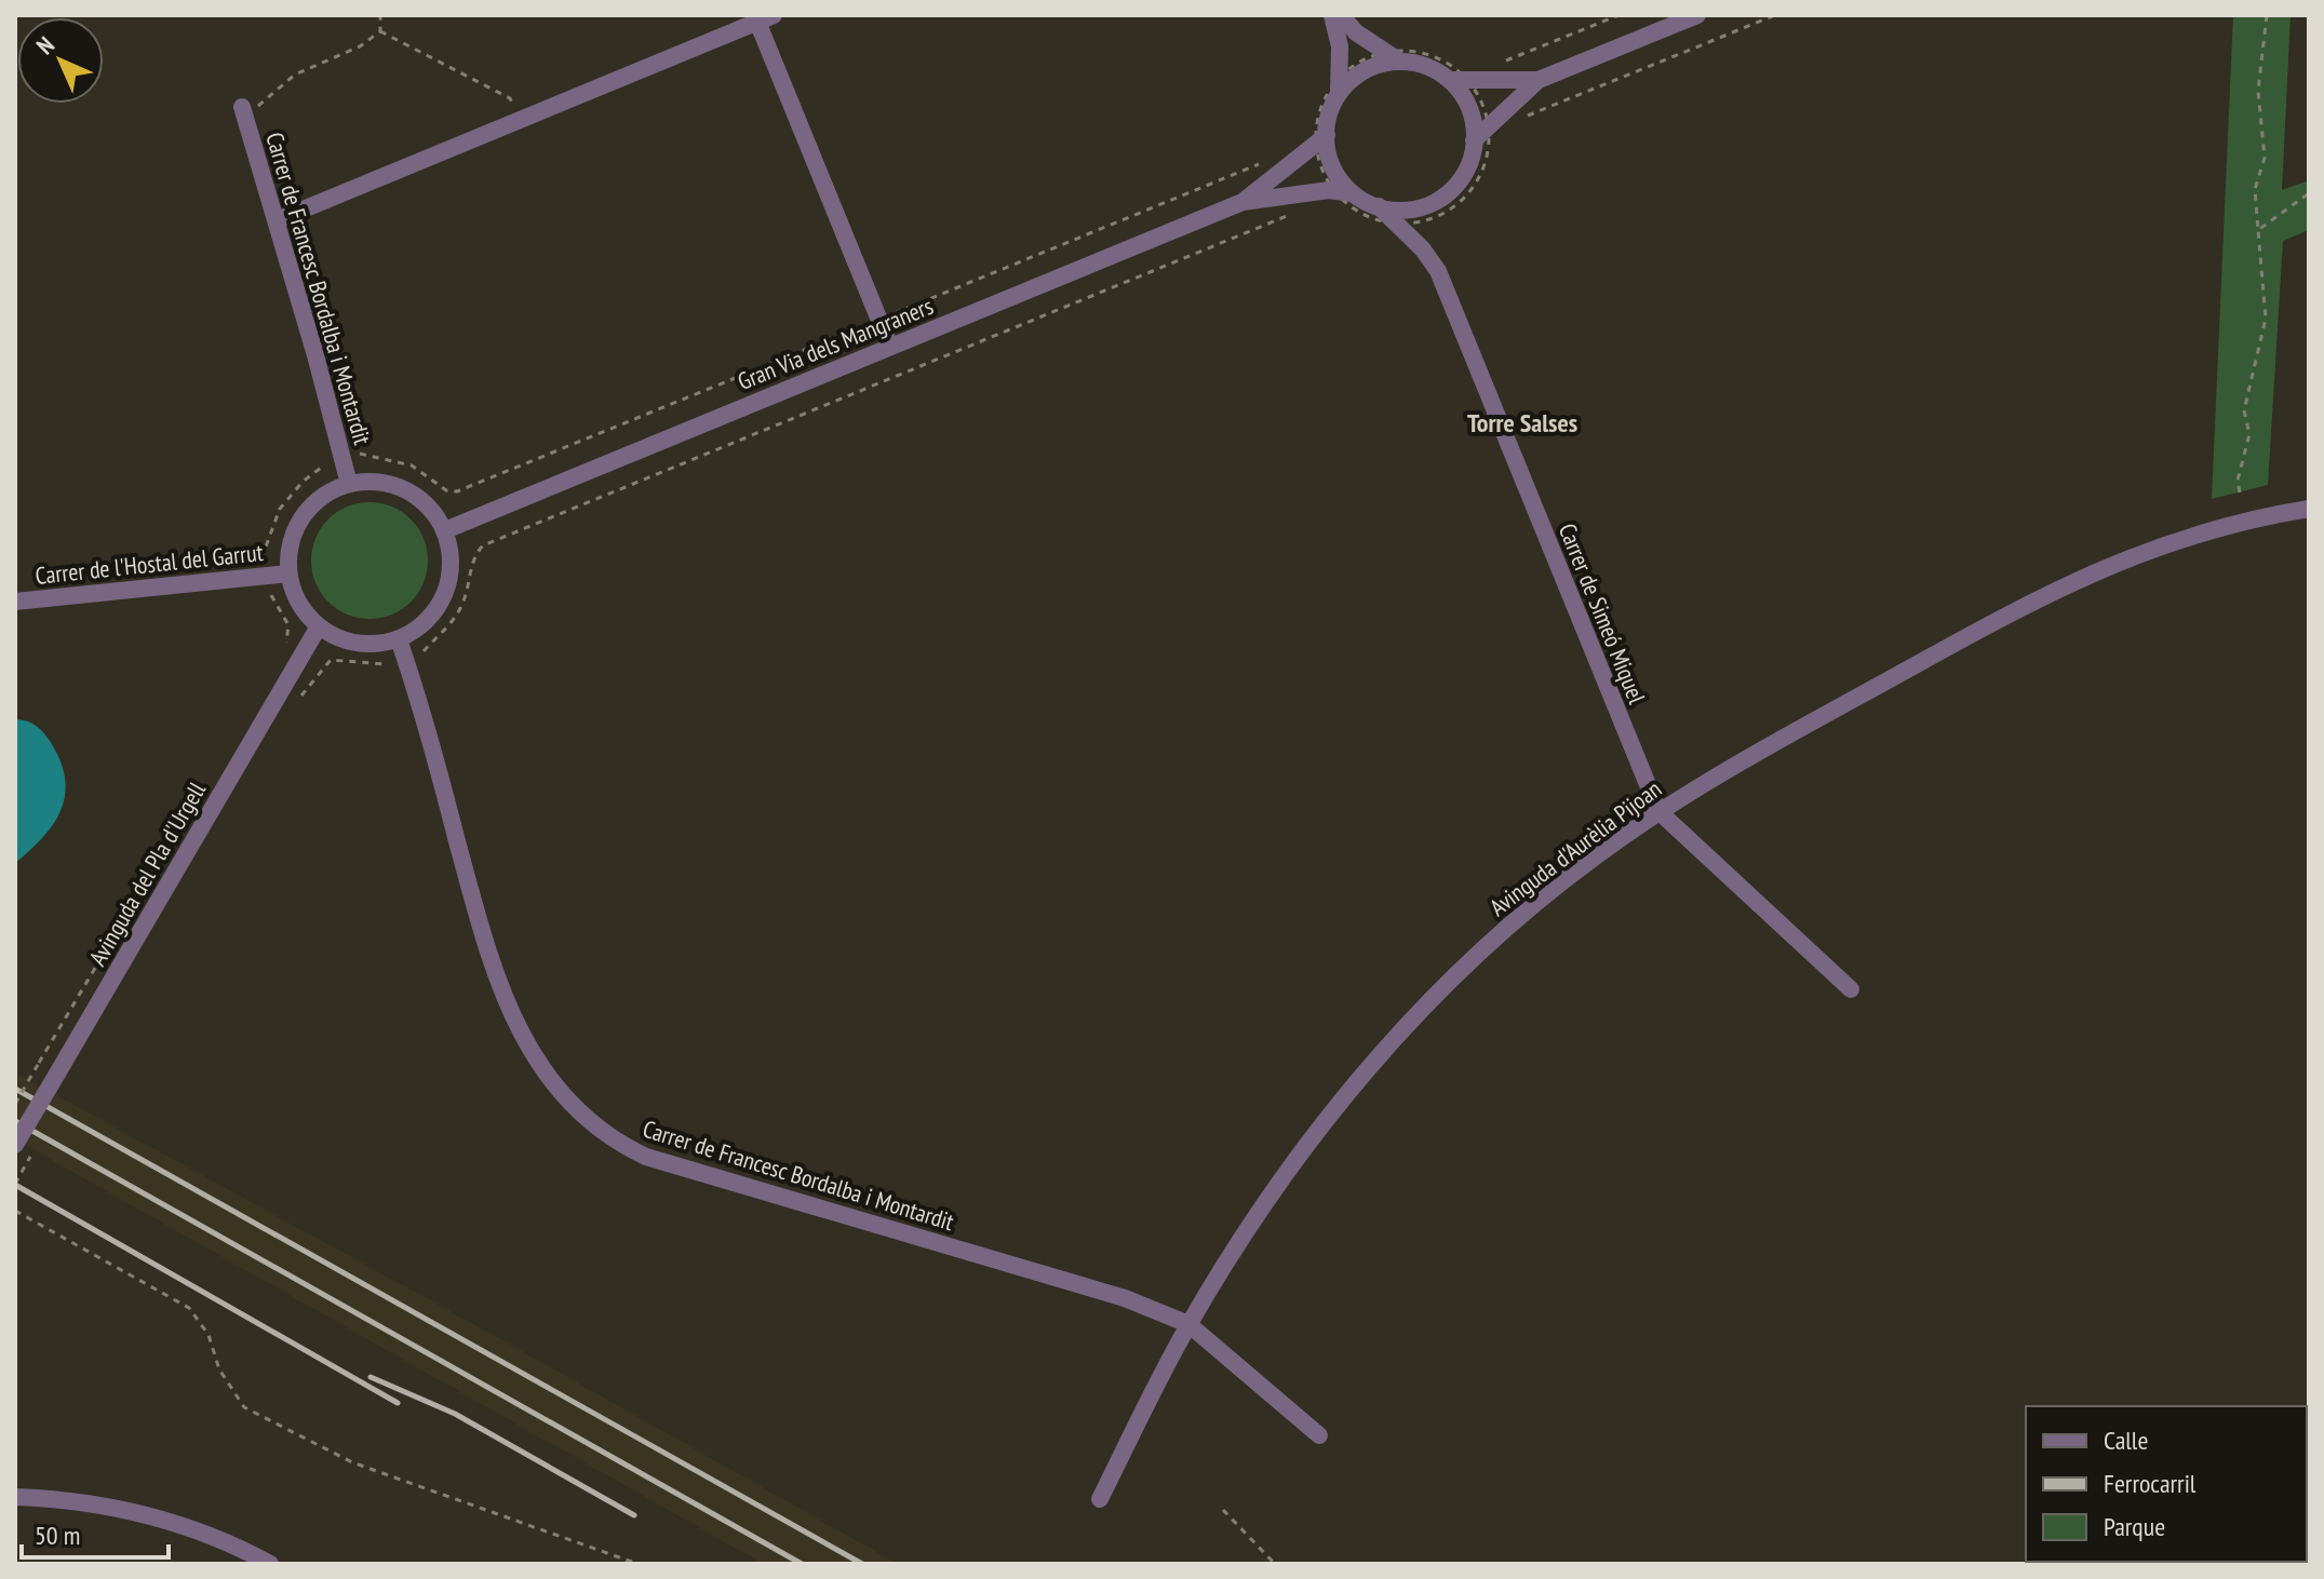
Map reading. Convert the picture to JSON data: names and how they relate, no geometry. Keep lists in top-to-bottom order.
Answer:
{
  "streets": {
    "street": [
      "Carrer de Francesc Bordalba i Montardit",
      "Gran Via dels Mangraners",
      "Carrer de l'Hostal del Garrut",
      "Carrer de Simeó Miquel",
      "Avinguda d'Aurèlia Pijoan",
      "Avinguda del Pla d'Urgell"
    ]
  },
  "crossings": [
    ["Carrer de Francesc Bordalba i Montardit", "Gran Via dels Mangraners"],
    ["Carrer de Francesc Bordalba i Montardit", "Carrer de l'Hostal del Garrut"],
    ["Carrer de Francesc Bordalba i Montardit", "Avinguda d'Aurèlia Pijoan"],
    ["Carrer de Francesc Bordalba i Montardit", "Avinguda del Pla d'Urgell"],
    ["Gran Via dels Mangraners", "Carrer de l'Hostal del Garrut"],
    ["Gran Via dels Mangraners", "Carrer de Simeó Miquel"],
    ["Gran Via dels Mangraners", "Avinguda del Pla d'Urgell"],
    ["Carrer de l'Hostal del Garrut", "Avinguda del Pla d'Urgell"],
    ["Carrer de Simeó Miquel", "Avinguda d'Aurèlia Pijoan"]
  ],
  "districts": ["Torre Salses"],
  "legend": ["Calle", "Ferrocarril", "Parque"],
  "scale_bar": "50 m",
  "north": "top left"
}
